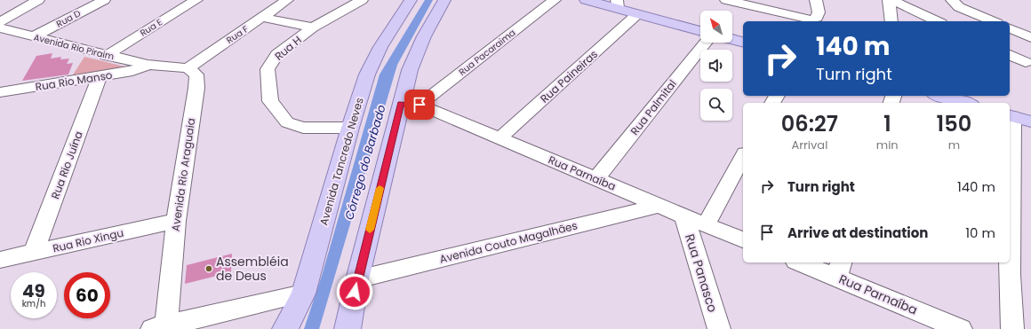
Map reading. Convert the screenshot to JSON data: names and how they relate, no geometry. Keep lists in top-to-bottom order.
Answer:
{
  "streets": {
    "main road": ["Avenida Tancredo Neves"],
    "street": [
      "Rua D",
      "Rua E",
      "Rua F",
      "Avenida Rio Piraim",
      "Rua H",
      "Rua Pacaraima",
      "Rua Paineiras",
      "Rua Rio Manso",
      "Rua Palmital",
      "Rua Rio Juína",
      "Rua Parnaíba",
      "Avenida Rio Araguaia",
      "Rua Rio Xingu",
      "Avenida Couto Magalhães",
      "Rua Panasco"
    ]
  },
  "crossings": [
    ["Rua D", "Avenida Rio Piraim"],
    ["Rua E", "Avenida Rio Piraim"],
    ["Rua F", "Avenida Rio Araguaia"],
    ["Avenida Rio Piraim", "Rua Rio Manso"],
    ["Rua H", "Avenida Tancredo Neves"],
    ["Rua Pacaraima", "Rua Parnaíba"],
    ["Rua Paineiras", "Rua Parnaíba"],
    ["Rua Rio Manso", "Rua Rio Juína"],
    ["Rua Palmital", "Rua Parnaíba"],
    ["Rua Rio Juína", "Rua Rio Xingu"],
    ["Rua Parnaíba", "Avenida Couto Magalhães"],
    ["Rua Parnaíba", "Rua Panasco"],
    ["Avenida Rio Araguaia", "Rua Rio Xingu"]
  ],
  "water": ["Córrego do Barbado"],
  "places": ["Assembléia de Deus"],
  "north": "top left",
  "page": {
    "turn": ["140 m", "Turn right"],
    "eta": [
      "06:27",
      "Arrival",
      "1",
      "min",
      "150",
      "m"
    ],
    "list": [
      {
        "name": "Turn right",
        "value": "140 m"
      },
      {
        "name": "Arrive at destination",
        "value": "10 m"
      }
    ],
    "speed": "49 km/h",
    "limit": "60"
  }
}
